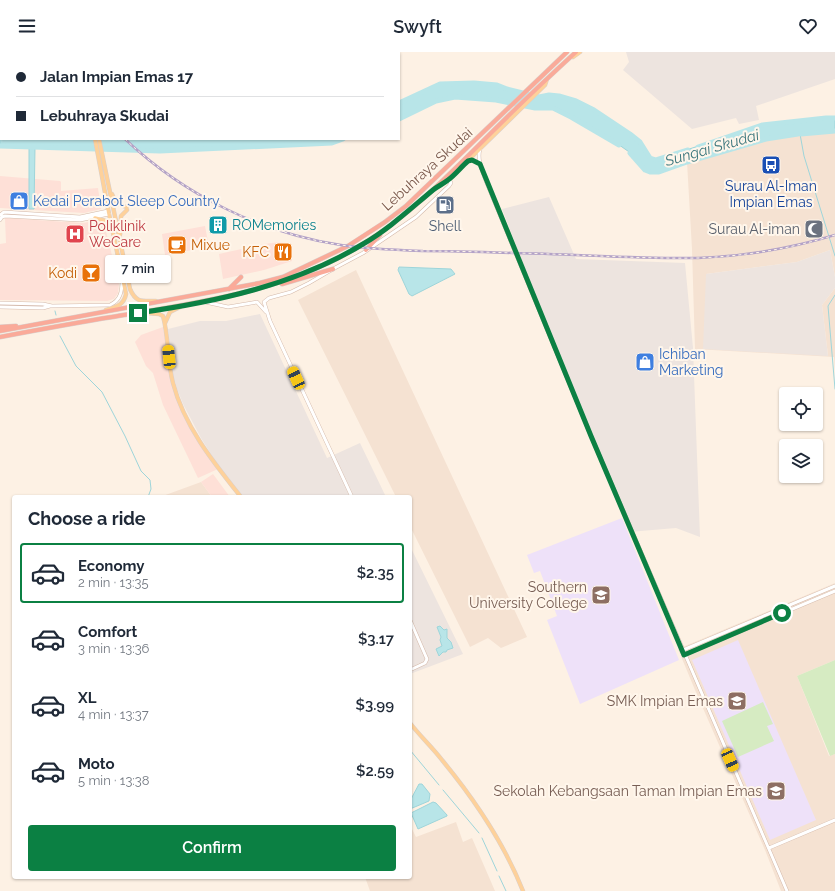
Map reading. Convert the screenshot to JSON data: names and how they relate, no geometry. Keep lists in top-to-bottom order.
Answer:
{
  "streets": {
    "highway": ["Lebuhraya Skudai"]
  },
  "water": ["Sungai Skudai"],
  "places": {
    "bus stop": ["Surau Al-Iman Impian Emas"],
    "shop": ["Kedai Perabot Sleep Country", "Ichiban Marketing"],
    "fuel station": ["Shell"],
    "building": ["ROMemories"],
    "mosque": ["Surau Al-iman"],
    "hospital": ["Poliklinik WeCare"],
    "cafe": ["Mixue"],
    "restaurant": ["KFC"],
    "bar": ["Kodi"],
    "school or university": ["Southern University College", "SMK Impian Emas", "Sekolah Kebangsaan Taman Impian Emas"]
  },
  "page": {
    "header": "Swyft",
    "banner": ["Jalan Impian Emas 17", "Lebuhraya Skudai"],
    "bubble": "7 min",
    "heading": "Choose a ride",
    "list": [
      {
        "name": "Economy",
        "note": "2 min · 13:35",
        "value": "$2.35"
      },
      {
        "name": "Comfort",
        "note": "3 min · 13:36",
        "value": "$3.17"
      },
      {
        "name": "XL",
        "note": "4 min · 13:37",
        "value": "$3.99"
      },
      {
        "name": "Moto",
        "note": "5 min · 13:38",
        "value": "$2.59"
      }
    ],
    "buttons": "Confirm"
  }
}
